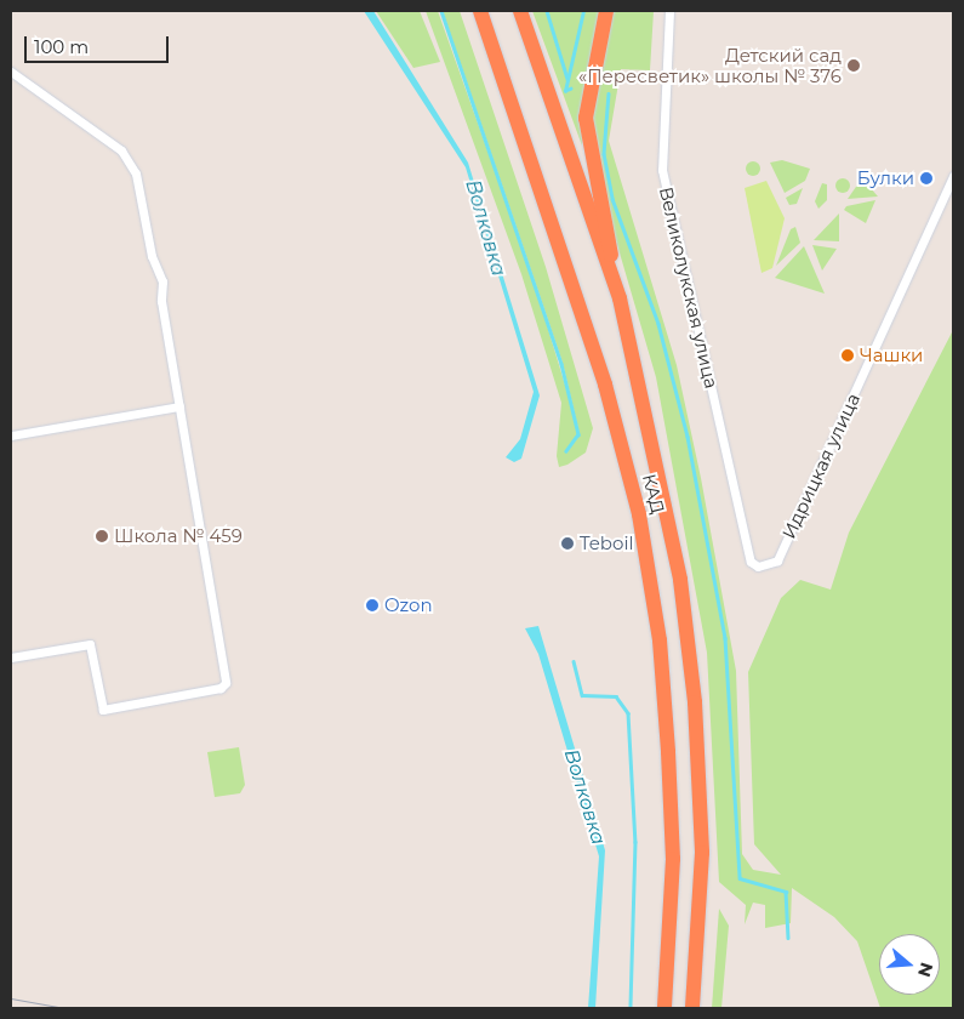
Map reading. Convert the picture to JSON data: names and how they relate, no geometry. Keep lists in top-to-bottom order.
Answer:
{
  "streets": {
    "highway": ["КАД"],
    "street": ["Великолукская улица", "Идрицкая улица"]
  },
  "crossings": [
    ["Великолукская улица", "Идрицкая улица"]
  ],
  "water": ["Волковка"],
  "places": [
    "Детский сад «Пересветик» школы № 376",
    "Булки",
    "Чашки",
    "Школа № 459",
    "Teboil",
    "Ozon"
  ],
  "scale_bar": "100 m",
  "north": "right"
}
